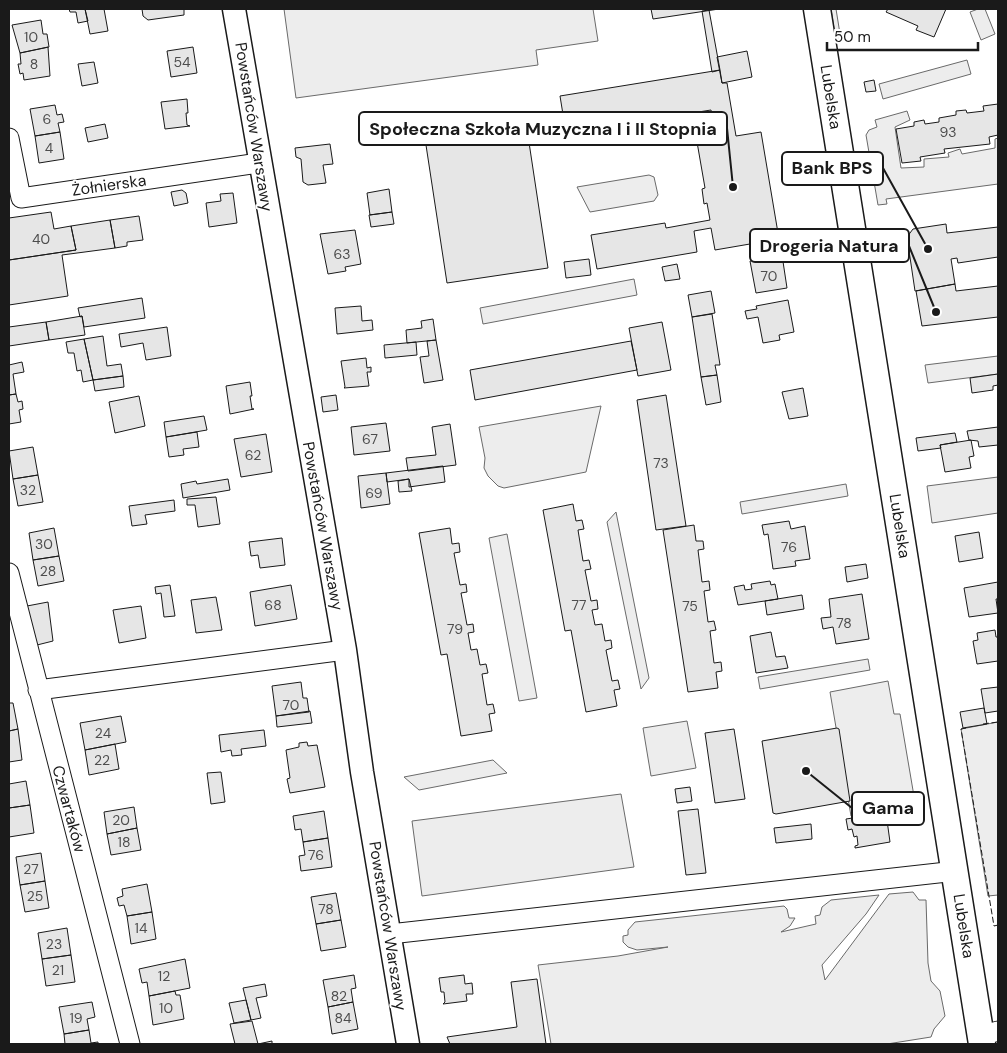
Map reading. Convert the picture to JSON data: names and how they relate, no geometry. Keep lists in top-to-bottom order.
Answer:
{
  "streets": {
    "main road": ["Lubelska"],
    "street": ["Powstańców Warszawy", "Żołnierska", "Czwartaków"]
  },
  "crossings": [
    ["Powstańców Warszawy", "Żołnierska"]
  ],
  "places": [
    "Społeczna Szkoła Muzyczna I i II Stopnia",
    "Bank BPS",
    "Drogeria Natura",
    "Gama"
  ],
  "house_numbers": [
    "10",
    "54",
    "8",
    "6",
    "93",
    "4",
    "40",
    "63",
    "70",
    "67",
    "62",
    "73",
    "32",
    "69",
    "30",
    "76",
    "28",
    "68",
    "77",
    "75",
    "78",
    "79",
    "70",
    "24",
    "22",
    "20",
    "18",
    "76",
    "27",
    "25",
    "78",
    "14",
    "23",
    "21",
    "12",
    "82",
    "10",
    "19",
    "84"
  ],
  "scale_bar": "50 m"
}
